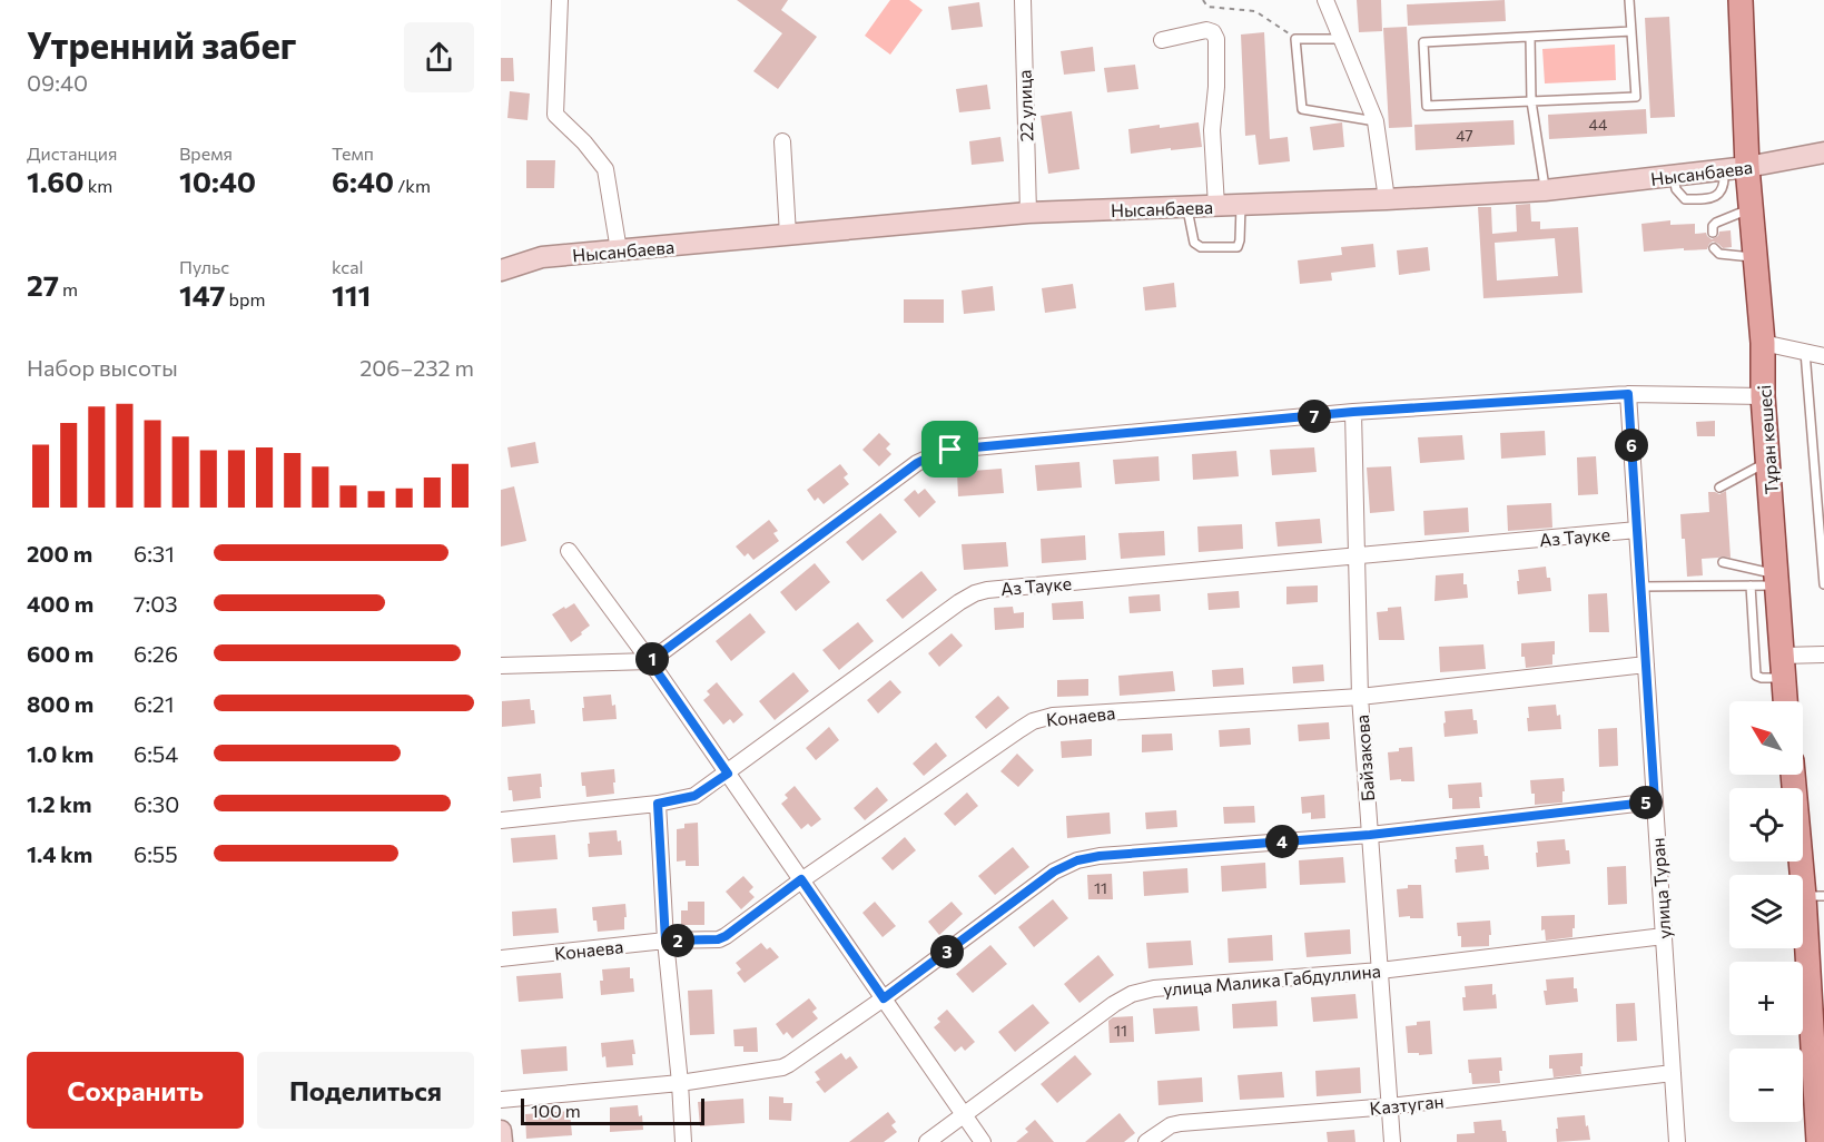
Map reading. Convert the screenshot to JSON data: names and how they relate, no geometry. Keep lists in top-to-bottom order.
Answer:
{
  "streets": {
    "main road": ["Тұран көшесі"],
    "street": [
      "22 улица",
      "Нысанбаева",
      "Аз Тауке",
      "Конаева",
      "Байзакова",
      "улица Туран",
      "улица Малика Габдуллина",
      "Казтуган"
    ]
  },
  "crossings": [
    ["22 улица", "Нысанбаева"],
    ["Нысанбаева", "Тұран көшесі"],
    ["Аз Тауке", "Байзакова"],
    ["Аз Тауке", "улица Туран"],
    ["Конаева", "Байзакова"],
    ["Конаева", "улица Туран"],
    ["Байзакова", "улица Малика Габдуллина"],
    ["Байзакова", "Казтуган"],
    ["улица Туран", "улица Малика Габдуллина"],
    ["улица Туран", "Казтуган"]
  ],
  "house_numbers": [
    "44",
    "47",
    "11",
    "11"
  ],
  "scale_bar": "100 m",
  "north": "top left",
  "page": {
    "heading": ["Утренний забег", "09:40"],
    "stats": [
      ["Дистанция", "1.60 km"],
      ["Время", "10:40"],
      ["Темп", "6:40 /km"],
      ["27 m"],
      ["Пульс", "147 bpm"],
      ["kcal", "111"]
    ],
    "chart": ["Набор высоты", "206–232 m"],
    "pins": [
      "7",
      "6",
      "1",
      "5",
      "4",
      "2",
      "3"
    ],
    "list": [
      {
        "name": "200 m",
        "note": "6:31"
      },
      {
        "name": "400 m",
        "note": "7:03"
      },
      {
        "name": "600 m",
        "note": "6:26"
      },
      {
        "name": "800 m",
        "note": "6:21"
      },
      {
        "name": "1.0 km",
        "note": "6:54"
      },
      {
        "name": "1.2 km",
        "note": "6:30"
      },
      {
        "name": "1.4 km",
        "note": "6:55"
      }
    ],
    "map_buttons": ["+", "−"],
    "buttons": ["Сохранить", "Поделиться"],
    "scale": "100 m"
  }
}
